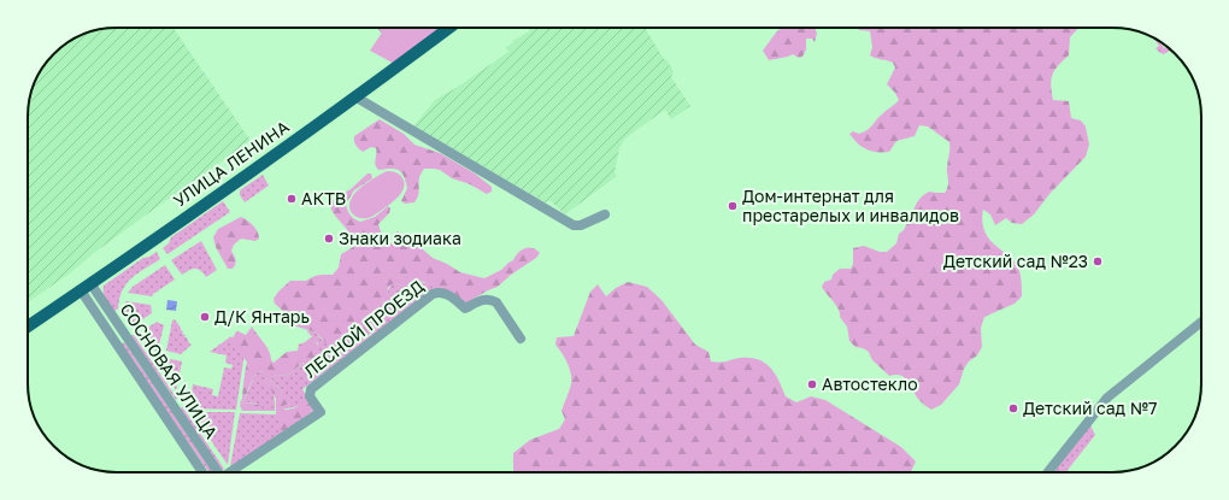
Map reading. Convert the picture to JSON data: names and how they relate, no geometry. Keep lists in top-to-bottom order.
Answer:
{
  "streets": {
    "main road": ["УЛИЦА ЛЕНИНА"],
    "street": ["ЛЕСНОЙ ПРОЕЗД", "СОСНОВАЯ УЛИЦА"]
  },
  "crossings": [
    ["УЛИЦА ЛЕНИНА", "СОСНОВАЯ УЛИЦА"]
  ],
  "places": [
    "АКТВ",
    "Дом-интернат для престарелых и инвалидов",
    "Знаки зодиака",
    "Детский сад №23",
    "Д/К Янтарь",
    "Автостекло",
    "Детский сад №7"
  ]
}
